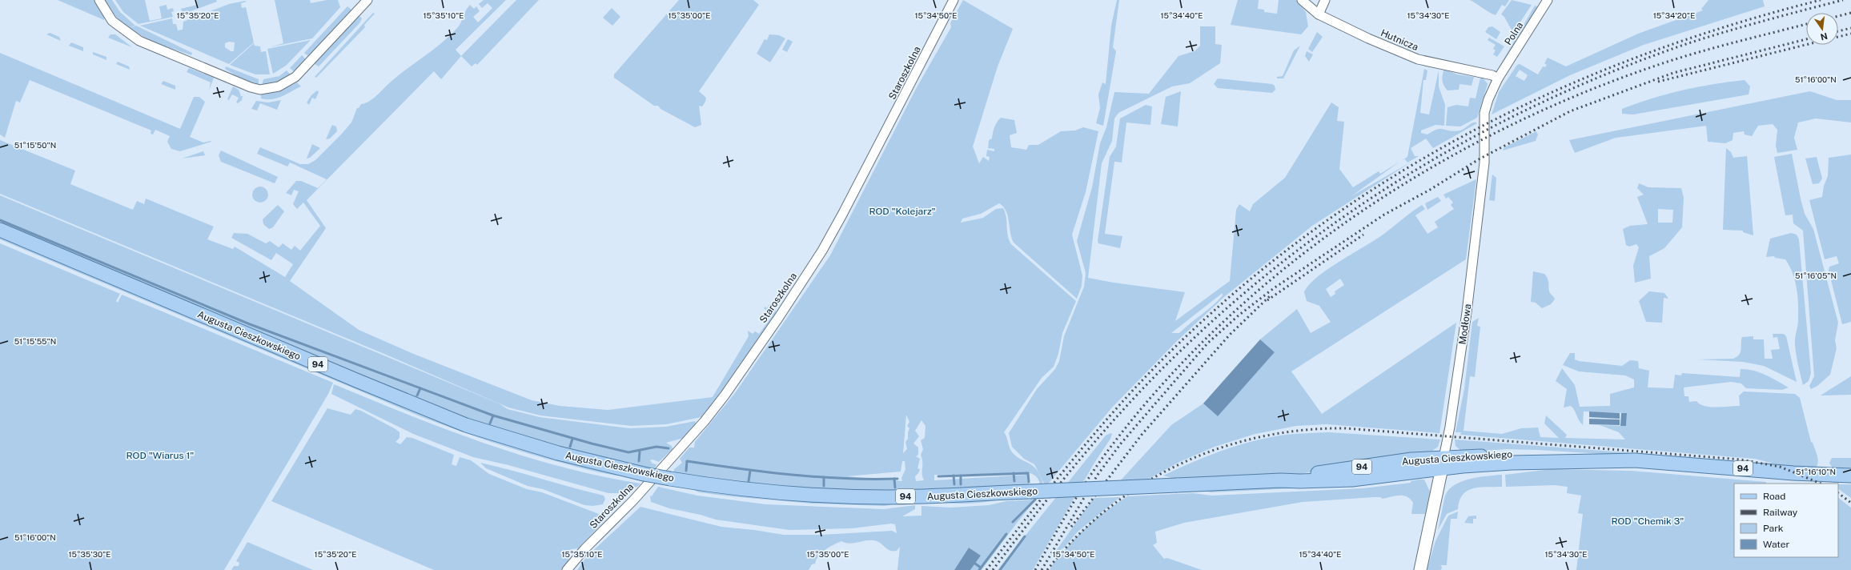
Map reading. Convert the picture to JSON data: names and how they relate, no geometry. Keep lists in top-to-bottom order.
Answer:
{
  "streets": {
    "main road": ["Augusta Cieszkowskiego", "94"],
    "street": [
      "Polna",
      "Hutnicza",
      "Staroszkolna",
      "Modłowa"
    ]
  },
  "crossings": [
    ["Polna", "Hutnicza"],
    ["Polna", "Modłowa"],
    ["Hutnicza", "Modłowa"],
    ["Modłowa", "Augusta Cieszkowskiego"]
  ],
  "parks": ["ROD \"Kolejarz\"", "ROD \"Wiarus 1\"", "ROD \"Chemik 3\""],
  "legend": [
    "Road",
    "Railway",
    "Park",
    "Water"
  ],
  "north": "bottom",
  "coordinates": [
    "15°35'20\"E",
    "15°35'10\"E",
    "15°35'00\"E",
    "15°34'50\"E",
    "15°34'40\"E",
    "15°34'30\"E",
    "15°34'20\"E",
    "51°16'00\"N",
    "51°15'50\"N",
    "51°16'05\"N",
    "51°15'55\"N",
    "51°16'10\"N",
    "15°35'30\"E"
  ]
}
